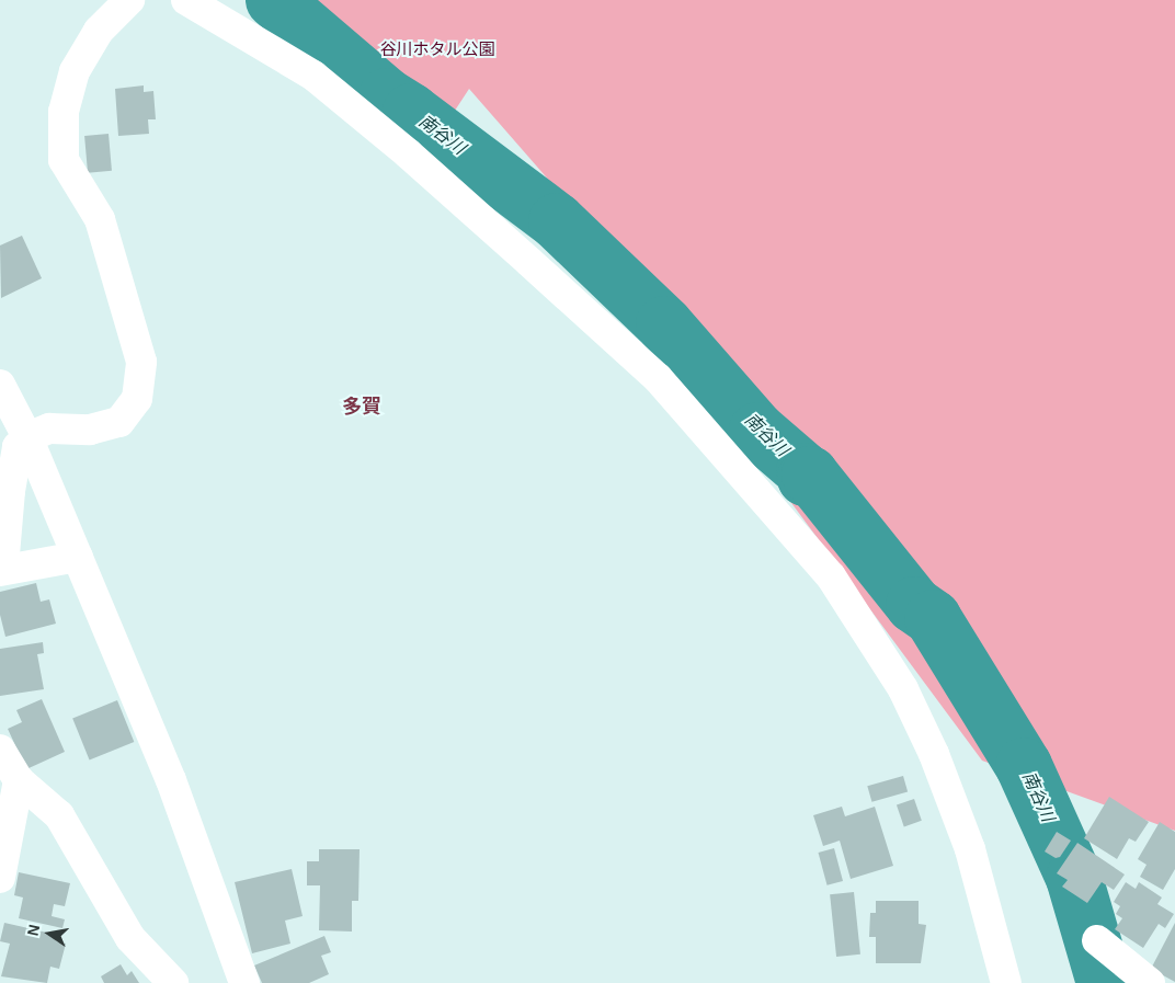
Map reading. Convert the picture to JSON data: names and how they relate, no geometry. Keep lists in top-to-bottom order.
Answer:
{
  "districts": ["多賀"],
  "water": ["南谷川"],
  "parks": ["谷川ホタル公園"],
  "north": "left"
}
